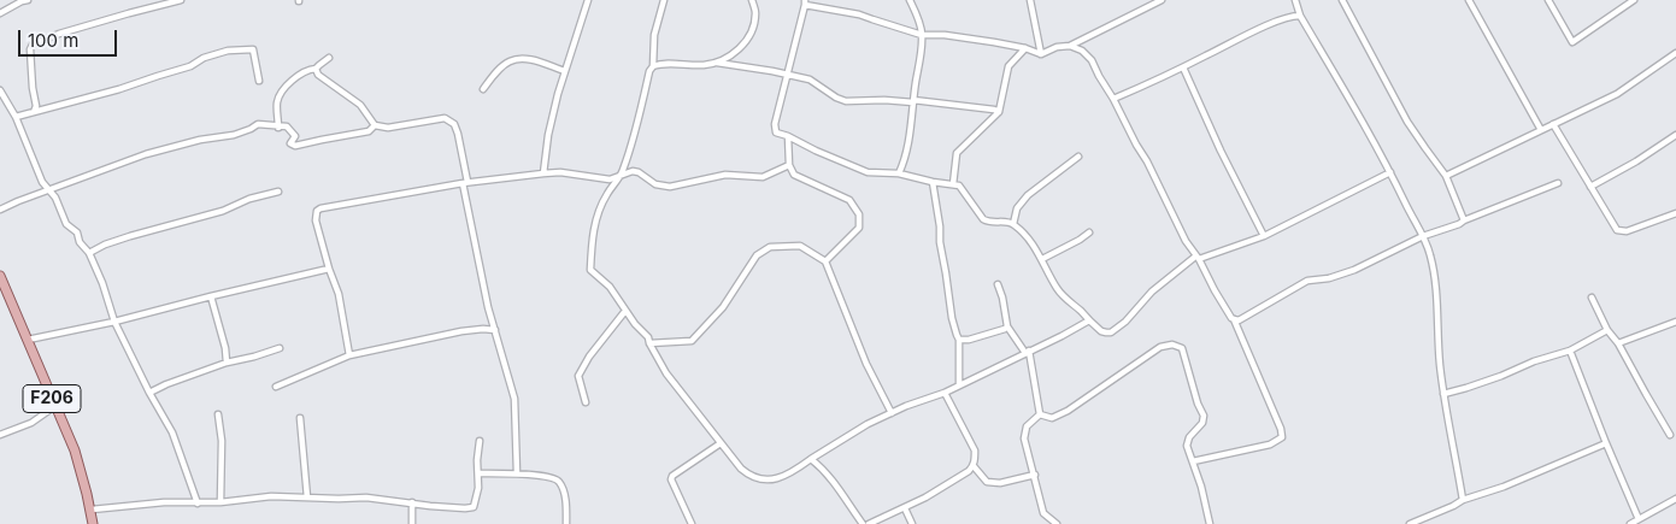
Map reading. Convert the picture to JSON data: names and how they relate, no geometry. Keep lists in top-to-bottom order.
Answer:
{
  "streets": {
    "main road": ["F206"]
  },
  "scale_bar": "100 m"
}
